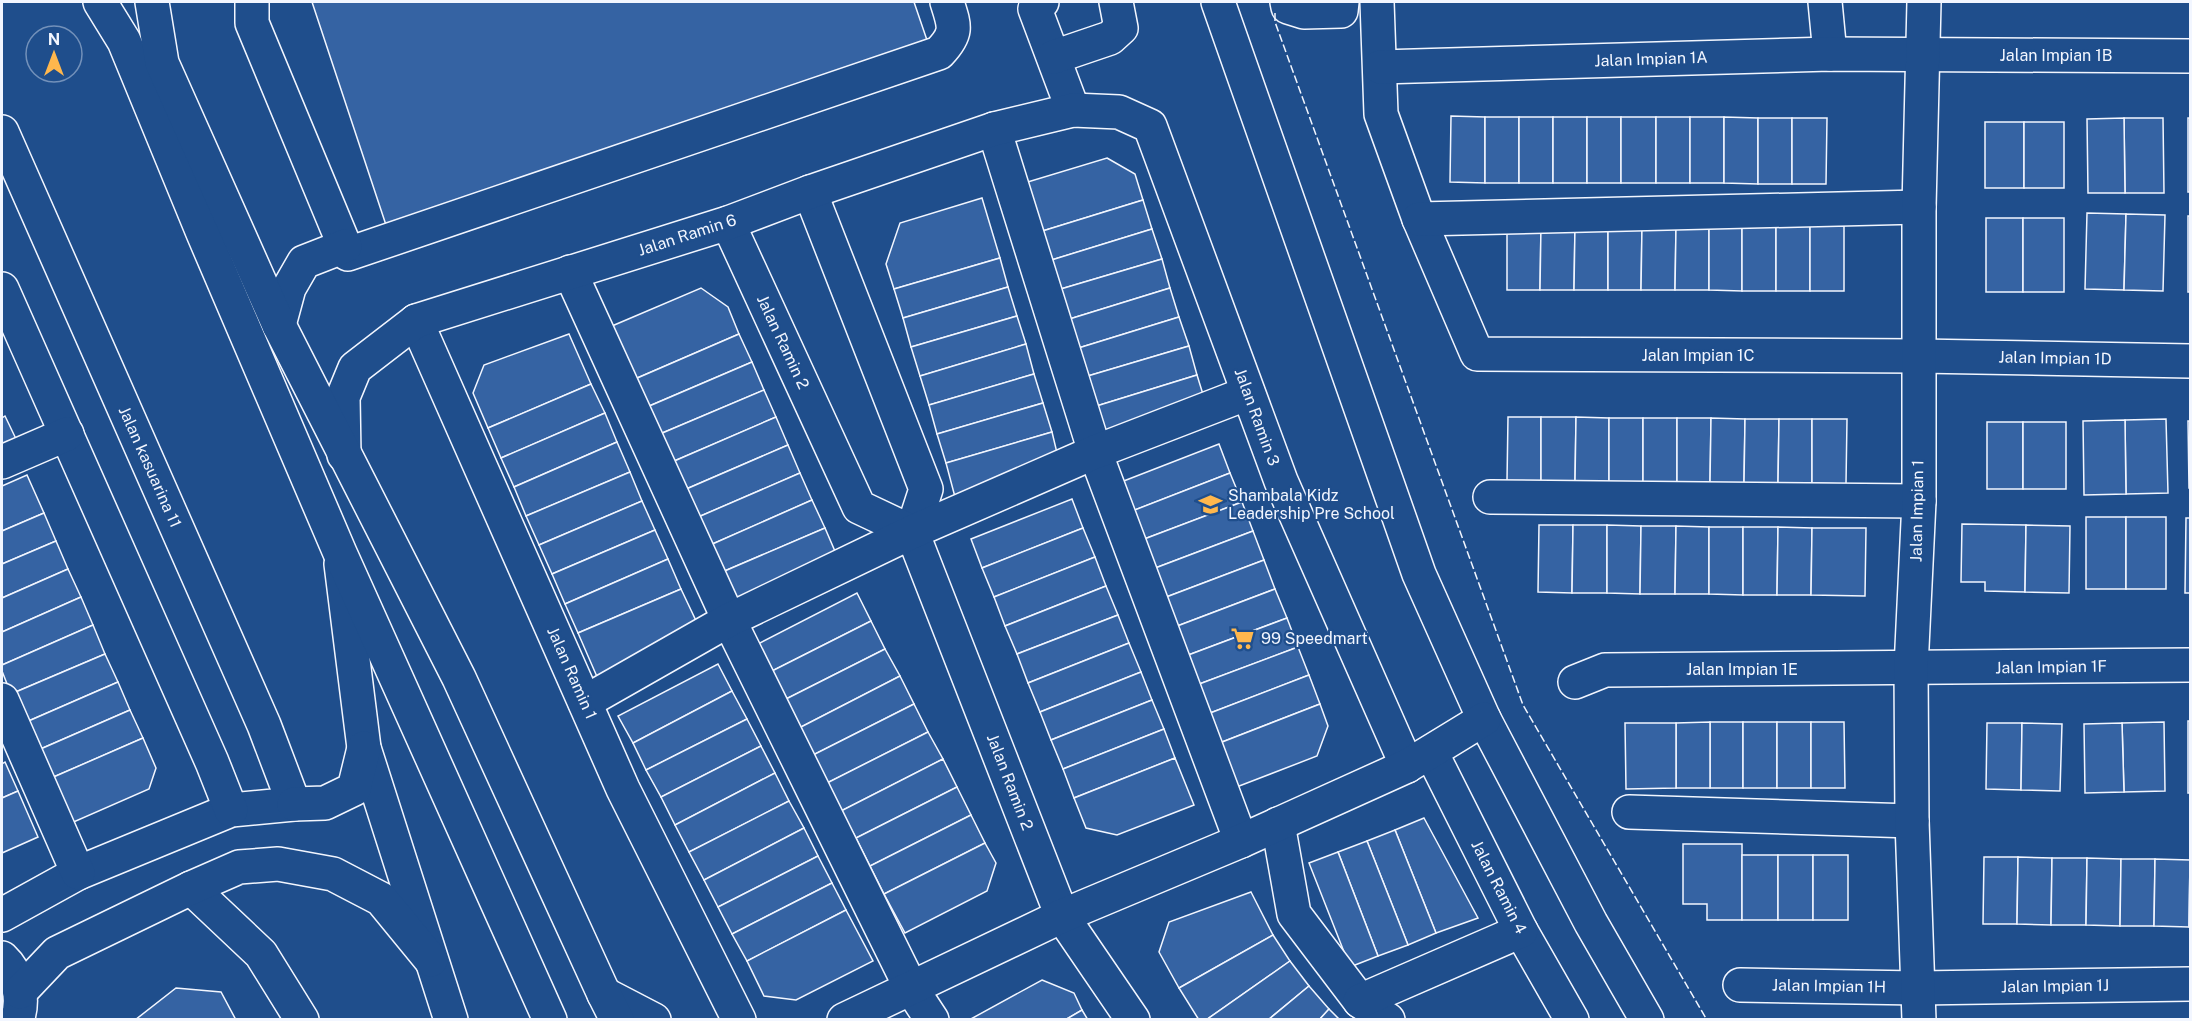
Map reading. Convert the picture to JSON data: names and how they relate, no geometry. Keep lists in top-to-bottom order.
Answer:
{
  "streets": {
    "main road": [
      "Jalan Impian 1B",
      "Jalan Impian 1A",
      "Jalan Ramin 6",
      "Jalan Ramin 2",
      "Jalan Impian 1C",
      "Jalan Impian 1D",
      "Jalan Ramin 3",
      "Jalan kasuarina 11",
      "Jalan Impian 1",
      "Jalan Impian 1F",
      "Jalan Impian 1E",
      "Jalan Ramin 1",
      "Jalan Ramin 4",
      "Jalan Impian 1H",
      "Jalan Impian 1J"
    ]
  },
  "crossings": [
    ["Jalan Impian 1B", "Jalan Impian 1A"],
    ["Jalan Impian 1B", "Jalan Impian 1"],
    ["Jalan Impian 1A", "Jalan Impian 1"],
    ["Jalan Ramin 6", "Jalan Ramin 2"],
    ["Jalan Ramin 6", "Jalan Ramin 3"],
    ["Jalan Ramin 6", "Jalan Ramin 1"],
    ["Jalan Impian 1C", "Jalan Impian 1D"],
    ["Jalan Impian 1C", "Jalan Impian 1"],
    ["Jalan Impian 1D", "Jalan Impian 1"],
    ["Jalan Ramin 3", "Jalan Ramin 4"],
    ["Jalan Impian 1", "Jalan Impian 1F"],
    ["Jalan Impian 1", "Jalan Impian 1E"],
    ["Jalan Impian 1", "Jalan Impian 1H"],
    ["Jalan Impian 1", "Jalan Impian 1J"],
    ["Jalan Impian 1F", "Jalan Impian 1E"],
    ["Jalan Impian 1H", "Jalan Impian 1J"]
  ],
  "places": {
    "school or university": ["Shambala Kidz Leadership Pre School"],
    "supermarket": ["99 Speedmart"]
  },
  "north": "top"
}
